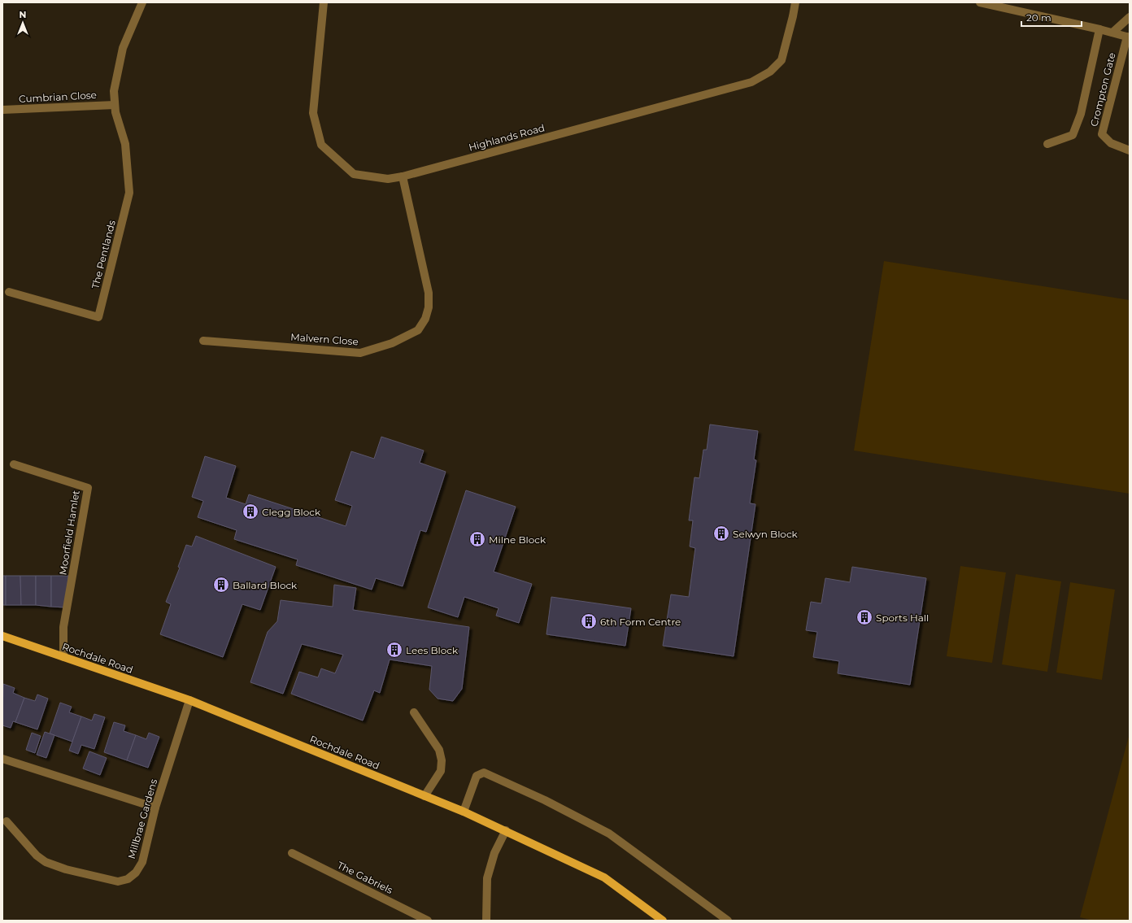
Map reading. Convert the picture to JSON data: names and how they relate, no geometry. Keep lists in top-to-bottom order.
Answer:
{
  "streets": {
    "main road": ["Rochdale Road"],
    "street": [
      "Crompton Gate",
      "Cumbrian Close",
      "Highlands Road",
      "The Pentlands",
      "Malvern Close",
      "Moorfield Hamlet",
      "Millbrae Gardens",
      "The Gabriels"
    ]
  },
  "crossings": [
    ["Cumbrian Close", "The Pentlands"],
    ["Highlands Road", "Malvern Close"],
    ["Moorfield Hamlet", "Rochdale Road"],
    ["Rochdale Road", "Millbrae Gardens"]
  ],
  "places": {
    "building": [
      "Clegg Block",
      "Selwyn Block",
      "Milne Block",
      "Ballard Block",
      "Sports Hall",
      "6th Form Centre",
      "Lees Block"
    ]
  },
  "scale_bar": "20 m",
  "north": "top"
}
